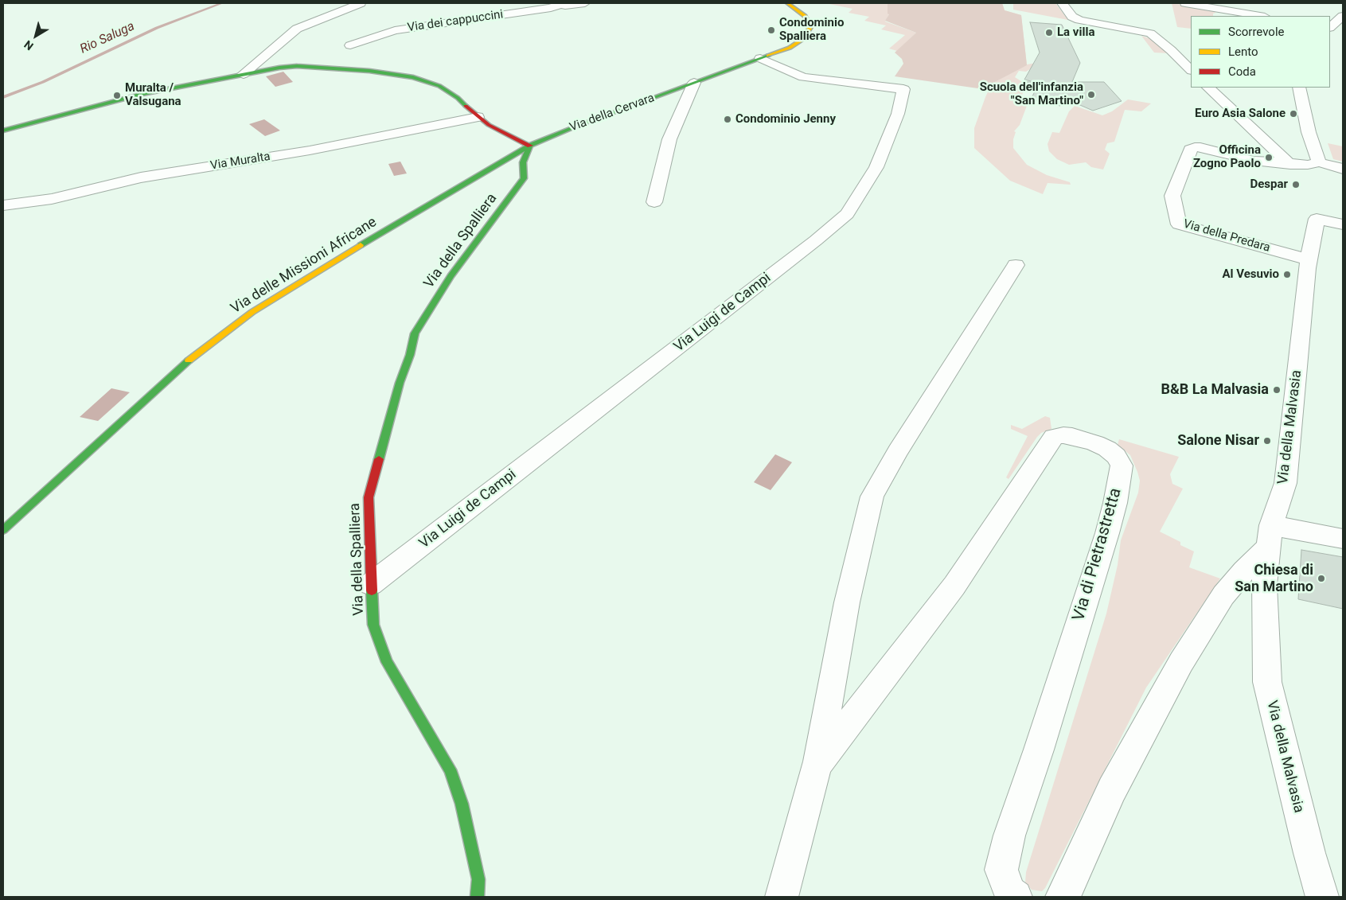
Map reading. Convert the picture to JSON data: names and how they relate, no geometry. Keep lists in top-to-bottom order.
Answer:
{
  "streets": {
    "street": [
      "Via dei cappuccini",
      "Via della Cervara",
      "Via Muralta",
      "Via della Predara",
      "Via della Spalliera",
      "Via delle Missioni Africane",
      "Via Luigi de Campi",
      "Via della Malvasia",
      "Via di Pietrastretta"
    ]
  },
  "crossings": [
    ["Via della Cervara", "Via della Spalliera"],
    ["Via della Cervara", "Via delle Missioni Africane"],
    ["Via della Cervara", "Via Luigi de Campi"],
    ["Via della Predara", "Via della Malvasia"],
    ["Via della Spalliera", "Via delle Missioni Africane"],
    ["Via della Spalliera", "Via Luigi de Campi"]
  ],
  "water": ["Rio Saluga"],
  "places": [
    "Condominio Spalliera",
    "La villa",
    "Scuola dell'infanzia \"San Martino\"",
    "Muralta / Valsugana",
    "Euro Asia Salone",
    "Condominio Jenny",
    "Officina Zogno Paolo",
    "Despar",
    "Al Vesuvio",
    "B&B La Malvasia",
    "Salone Nisar",
    "Chiesa di San Martino"
  ],
  "legend": ["Scorrevole", "Lento", "Coda"],
  "north": "bottom left"
}
